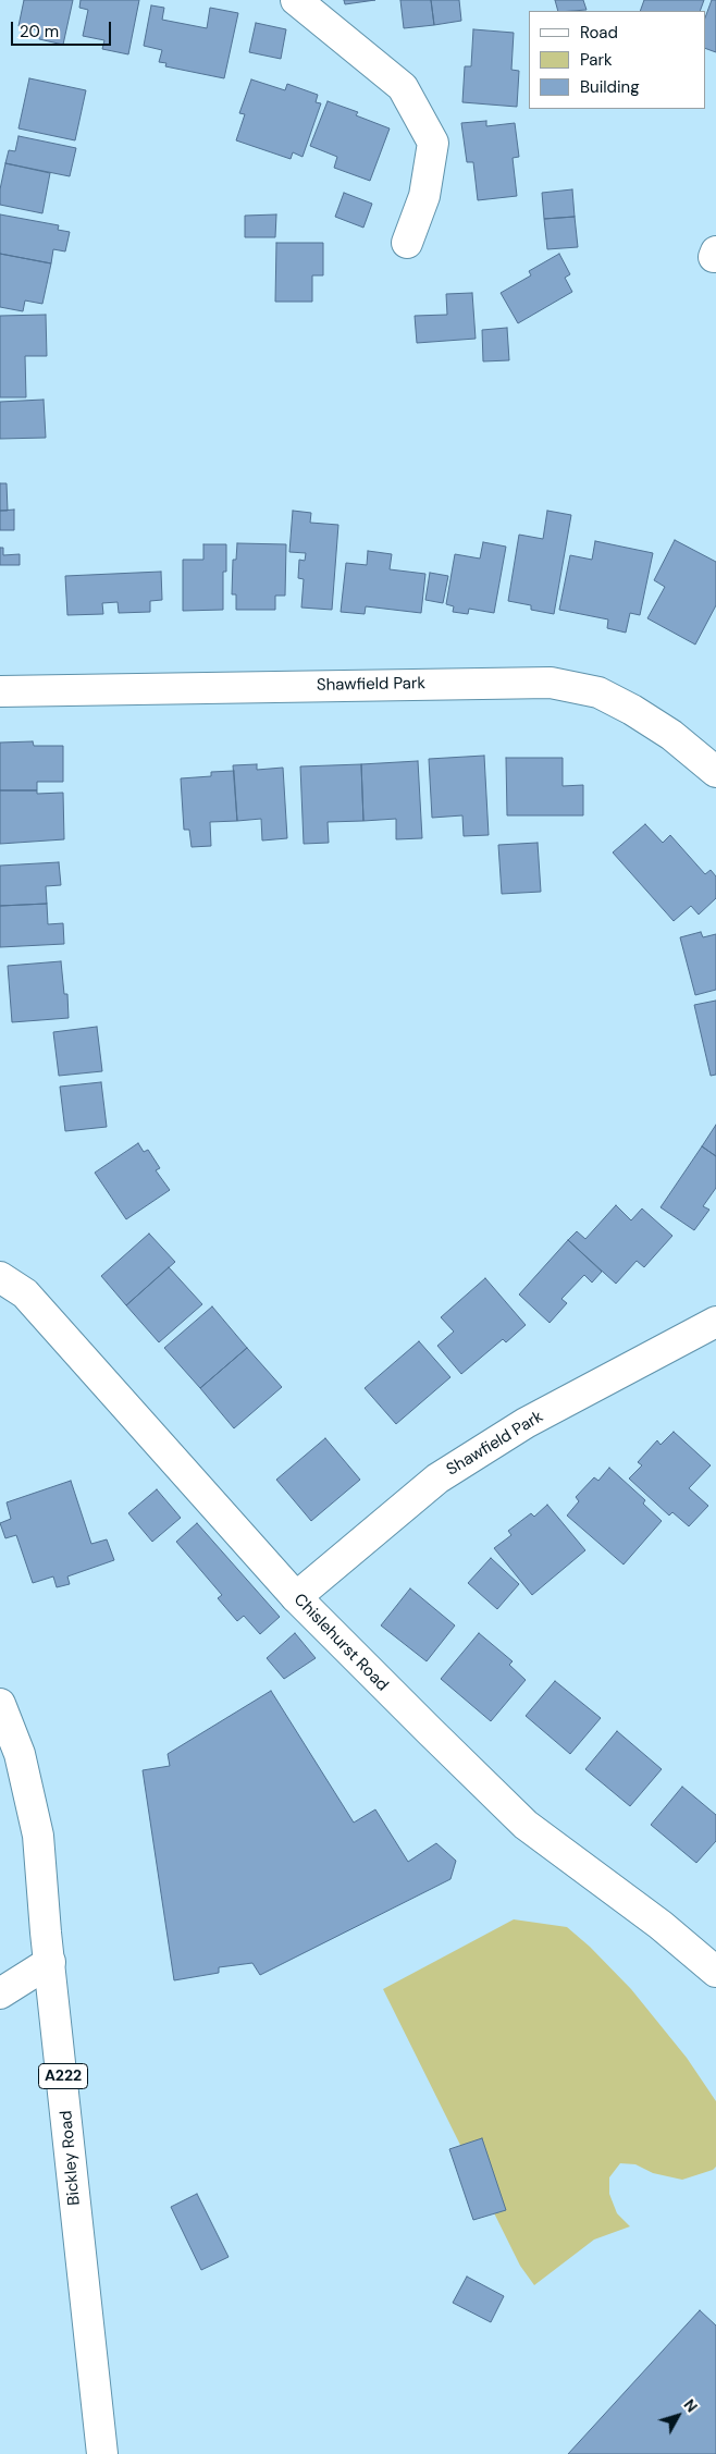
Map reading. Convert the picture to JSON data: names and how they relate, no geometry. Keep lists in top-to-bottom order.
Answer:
{
  "streets": {
    "main road": [
      "Shawfield Park",
      "Chislehurst Road",
      "A222",
      "Bickley Road"
    ]
  },
  "crossings": [
    ["Shawfield Park", "Chislehurst Road"]
  ],
  "legend": ["Road", "Park", "Building"],
  "scale_bar": "20 m",
  "north": "top right"
}
